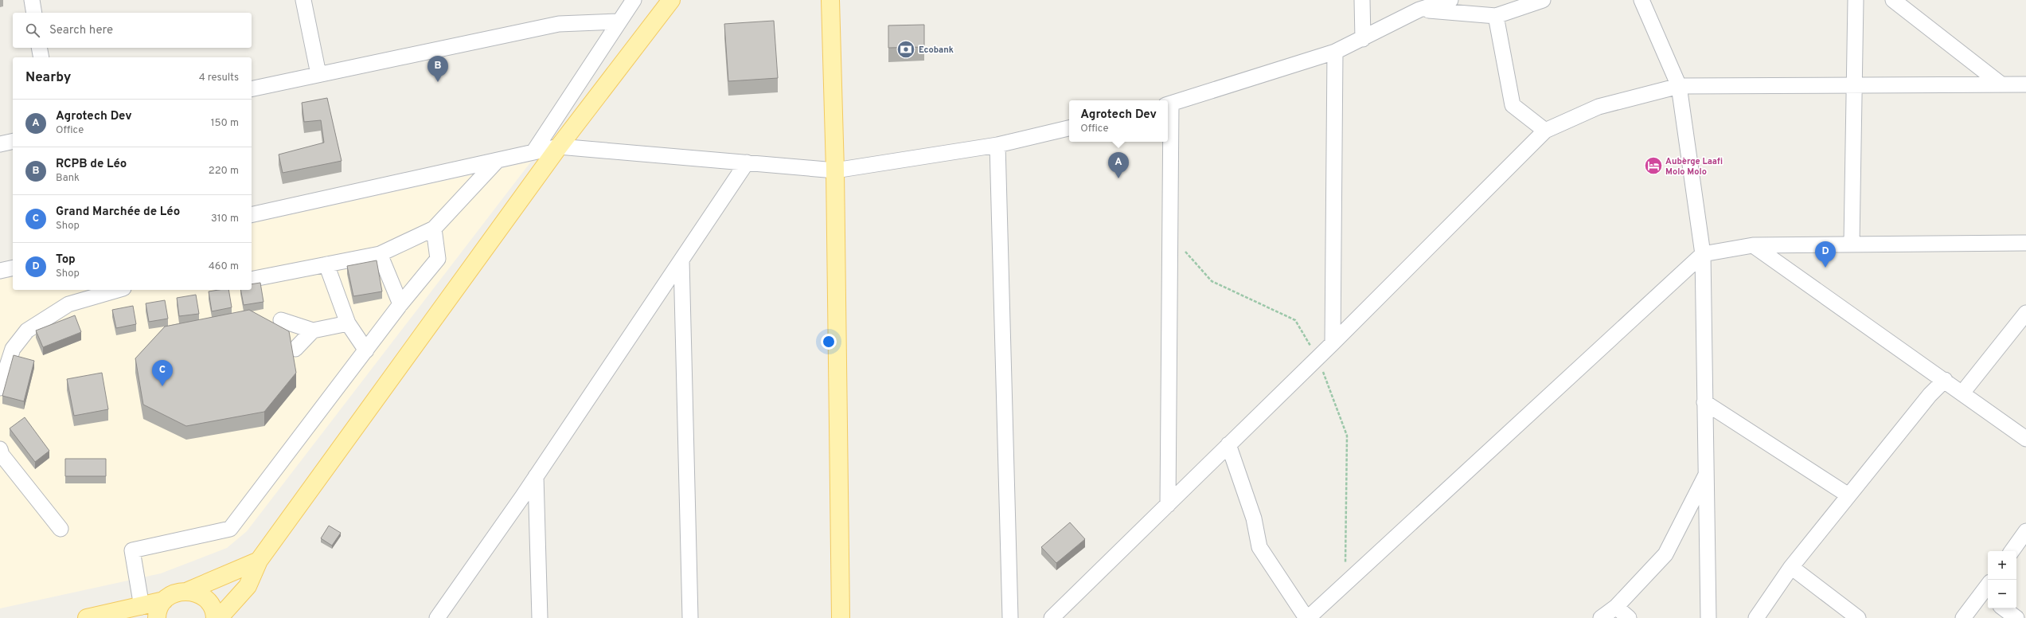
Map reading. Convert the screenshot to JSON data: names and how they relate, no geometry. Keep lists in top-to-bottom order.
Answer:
{
  "places": {
    "bank": ["Ecobank"],
    "hotel": ["Aubèrge Laafi Molo Molo"]
  },
  "page": {
    "search": "Search here",
    "pins": [
      "B",
      "A",
      "D",
      "C"
    ],
    "heading": ["Nearby", "4 results"],
    "list": [
      {
        "mark": "A",
        "name": "Agrotech Dev",
        "note": "Office",
        "value": "150 m"
      },
      {
        "mark": "B",
        "name": "RCPB de Léo",
        "note": "Bank",
        "value": "220 m"
      },
      {
        "mark": "C",
        "name": "Grand Marchée de Léo",
        "note": "Shop",
        "value": "310 m"
      },
      {
        "mark": "D",
        "name": "Top",
        "note": "Shop",
        "value": "460 m"
      }
    ],
    "popup": ["Agrotech Dev", "Office"],
    "map_buttons": ["+", "−"]
  }
}
